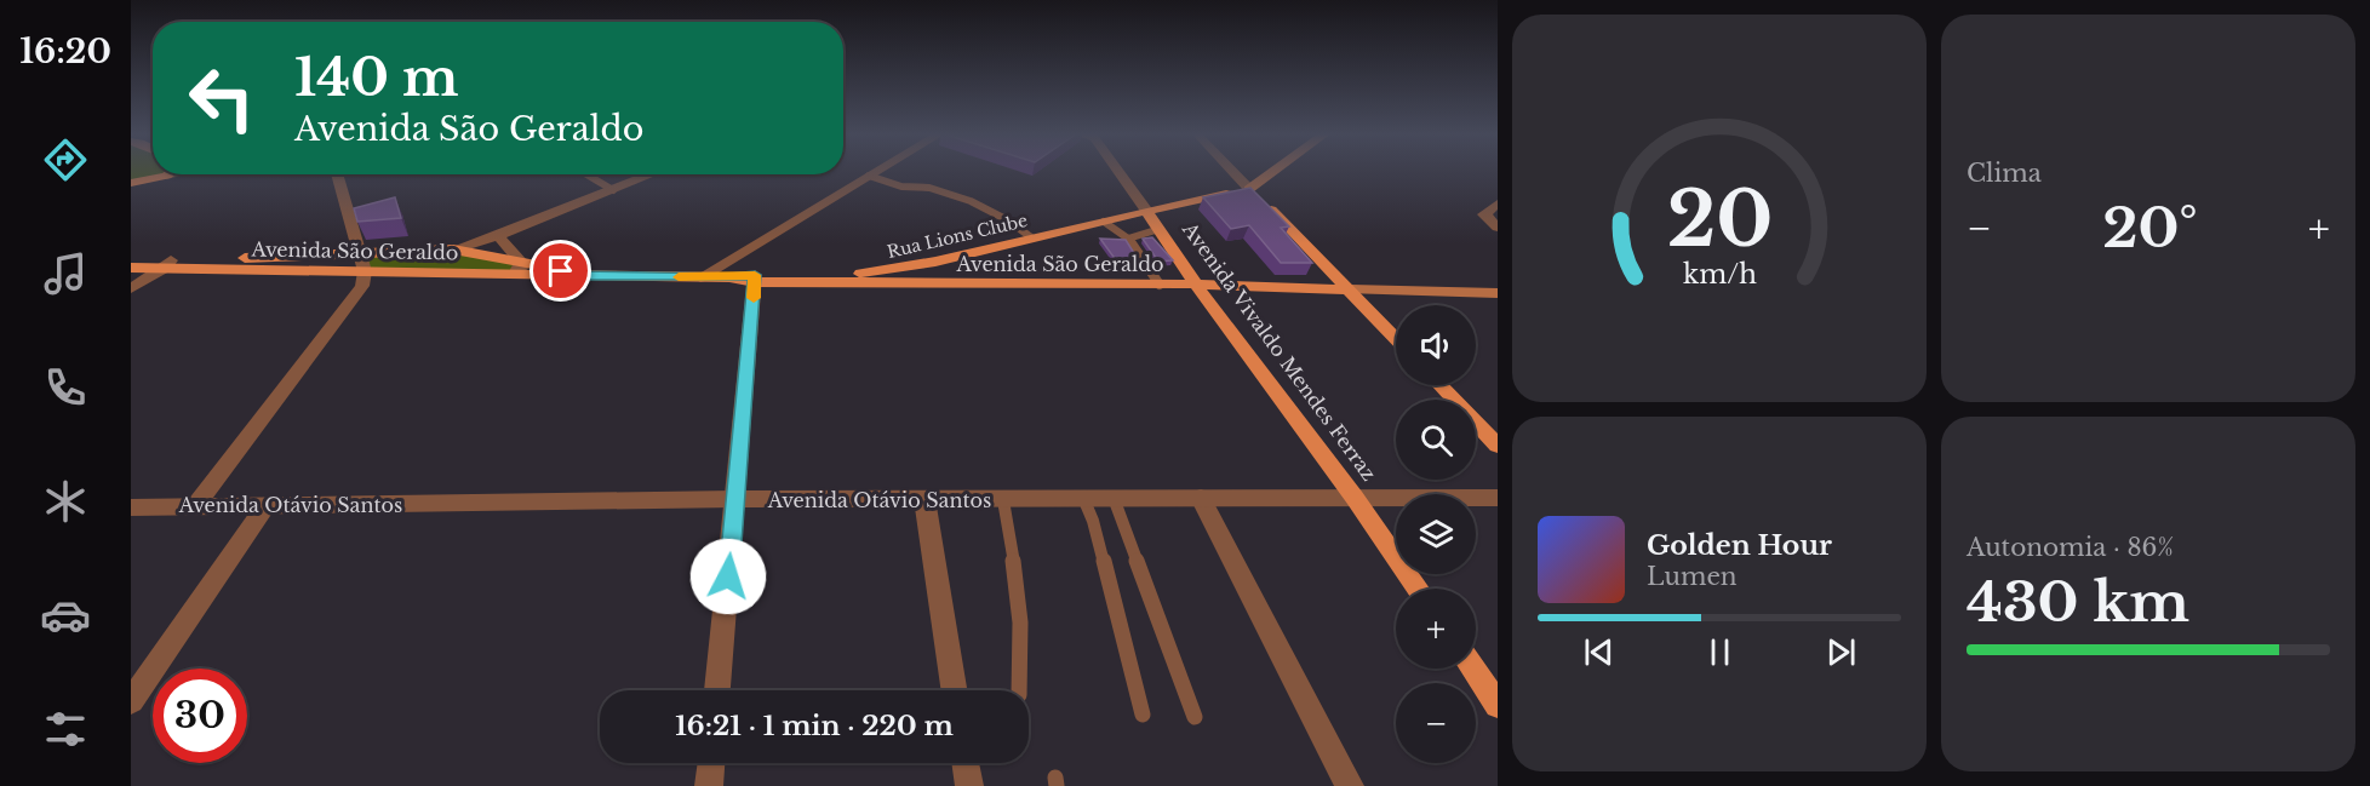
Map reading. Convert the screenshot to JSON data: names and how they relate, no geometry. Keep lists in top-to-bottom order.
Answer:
{
  "streets": {
    "main road": ["Rua Lions Clube", "Avenida São Geraldo", "Avenida Vivaldo Mendes Ferraz"],
    "street": ["Avenida Otávio Santos"]
  },
  "crossings": [
    ["Rua Lions Clube", "Avenida São Geraldo"],
    ["Rua Lions Clube", "Avenida Vivaldo Mendes Ferraz"],
    ["Avenida São Geraldo", "Avenida Vivaldo Mendes Ferraz"],
    ["Avenida Vivaldo Mendes Ferraz", "Avenida Otávio Santos"]
  ],
  "page": {
    "tabs": "16:20",
    "tile": [
      "Clima",
      ["Autonomia · 86%", "430 km"]
    ],
    "turn": ["140 m", "Avenida São Geraldo"],
    "heat": ["−", "20°", "+"],
    "map_buttons": ["+", "−"],
    "song": ["Golden Hour", "Lumen"],
    "limit": "30",
    "trip": "16:21 · 1 min · 220 m",
    "gauge": ["20", "km/h"]
  }
}
